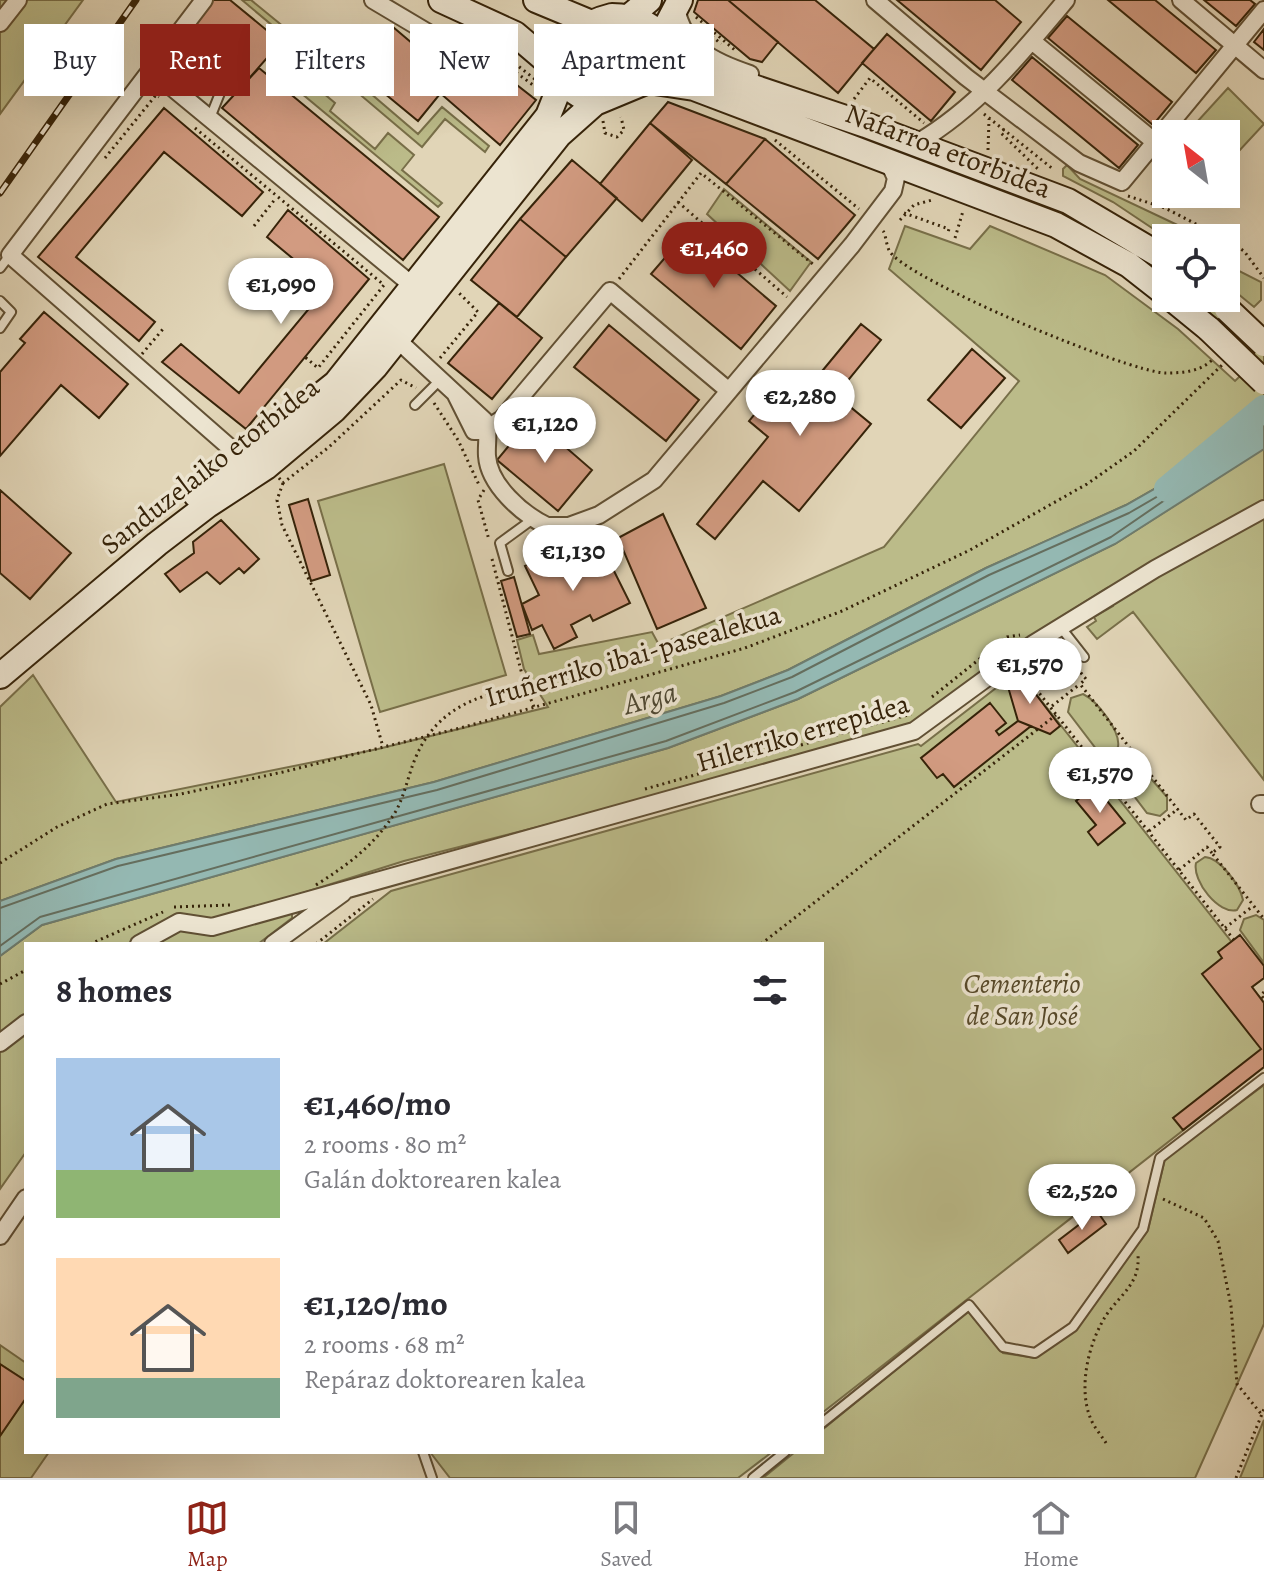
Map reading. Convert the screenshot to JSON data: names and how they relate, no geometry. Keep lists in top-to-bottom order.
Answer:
{
  "streets": {
    "main road": ["Nafarroa etorbidea", "Sanduzelaiko etorbidea"],
    "street": ["Hilerriko errepidea"],
    "path": ["Iruñerriko ibai-pasealekua"]
  },
  "water": ["Arga"],
  "parks": ["Cementerio de San José"],
  "north": "top left",
  "page": {
    "chip": [
      "Buy",
      "Rent",
      "Filters",
      "New",
      "Apartment"
    ],
    "price": [
      "€1,460",
      "€1,090",
      "€2,280",
      "€1,120",
      "€1,130",
      "€1,570",
      "€1,570",
      "€2,520"
    ],
    "heading": "8 homes",
    "list": [
      {
        "name": "€1,460/mo",
        "note": "2 rooms · 80 m² · Galán doktorearen kalea"
      },
      {
        "name": "€1,120/mo",
        "note": "2 rooms · 68 m² · Repáraz doktorearen kalea"
      }
    ],
    "tabs": ["Map", "Saved", "Home"]
  }
}
